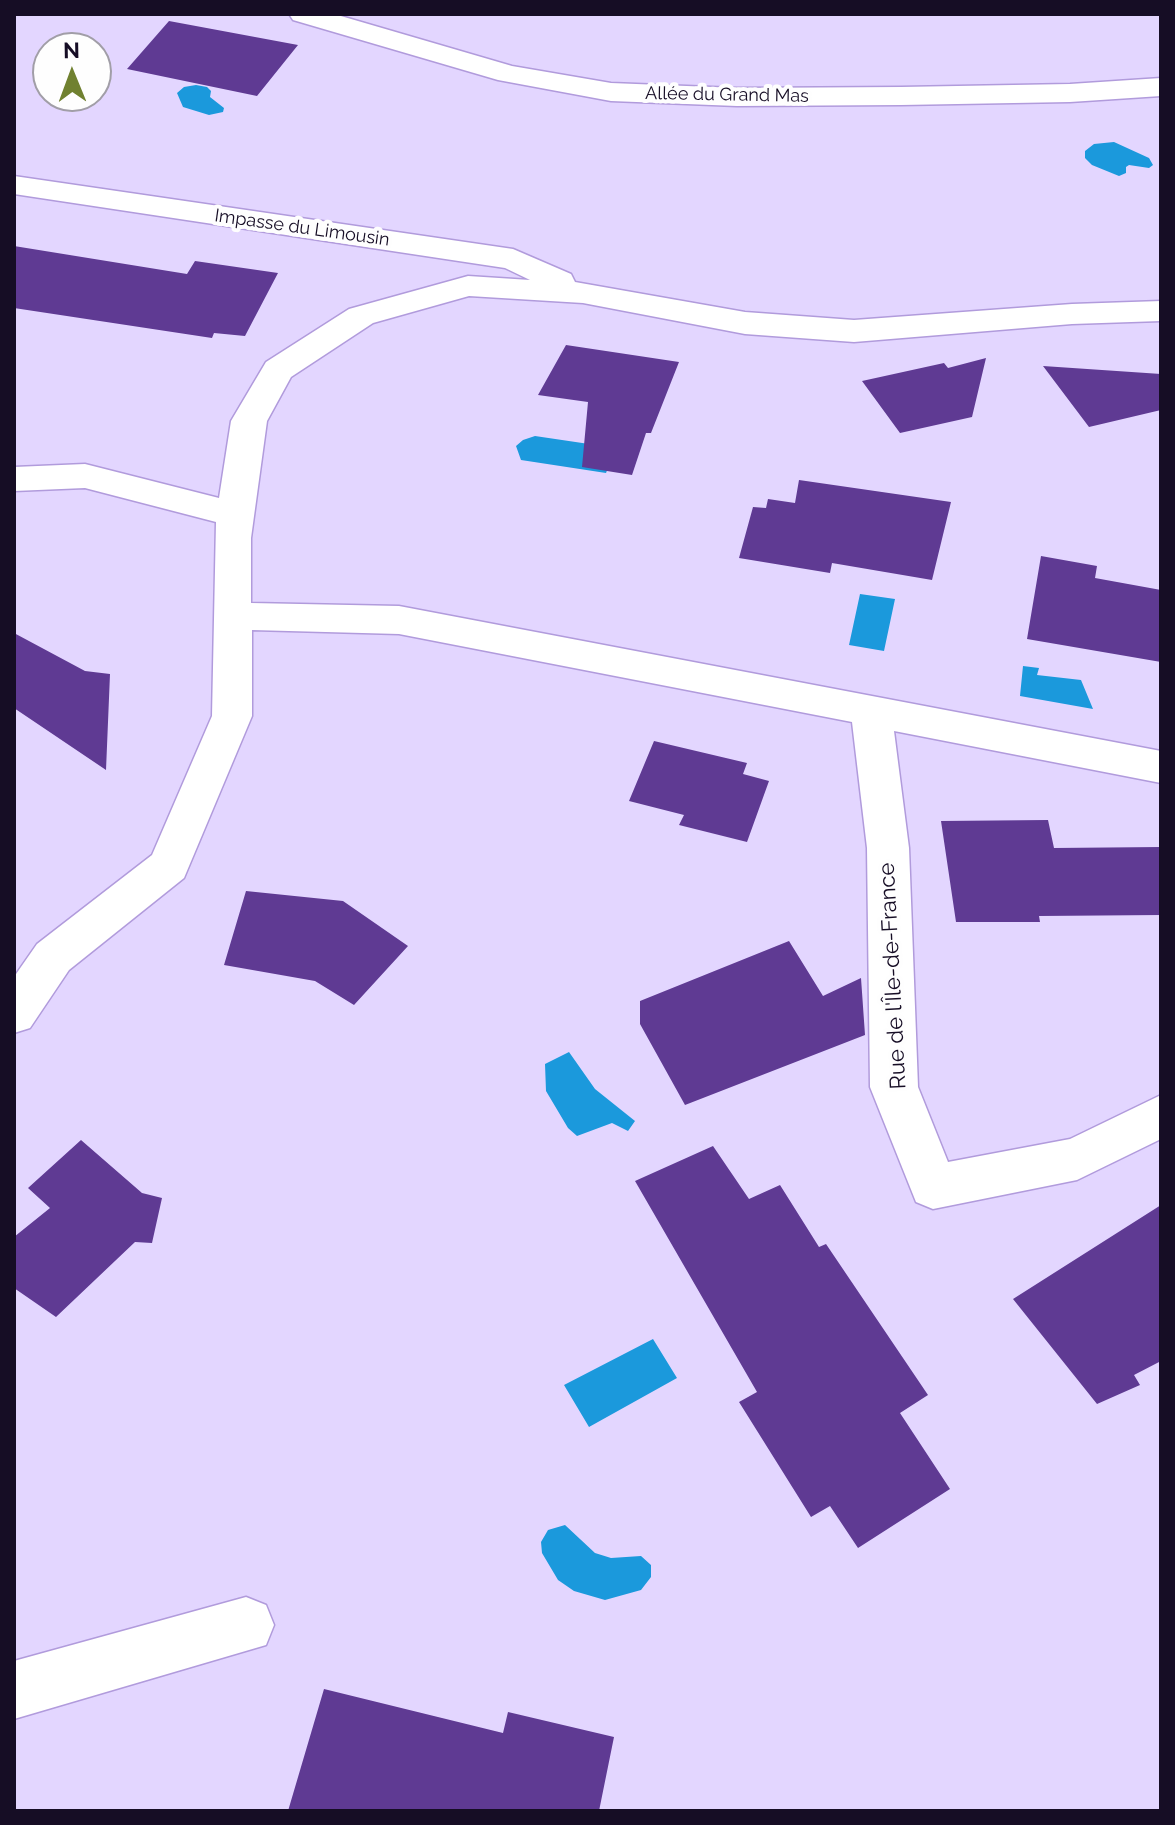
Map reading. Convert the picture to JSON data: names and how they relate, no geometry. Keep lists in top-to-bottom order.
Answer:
{
  "streets": {
    "street": ["Allée du Grand Mas", "Impasse du Limousin", "Rue de l'Île-de-France"]
  },
  "north": "top"
}
